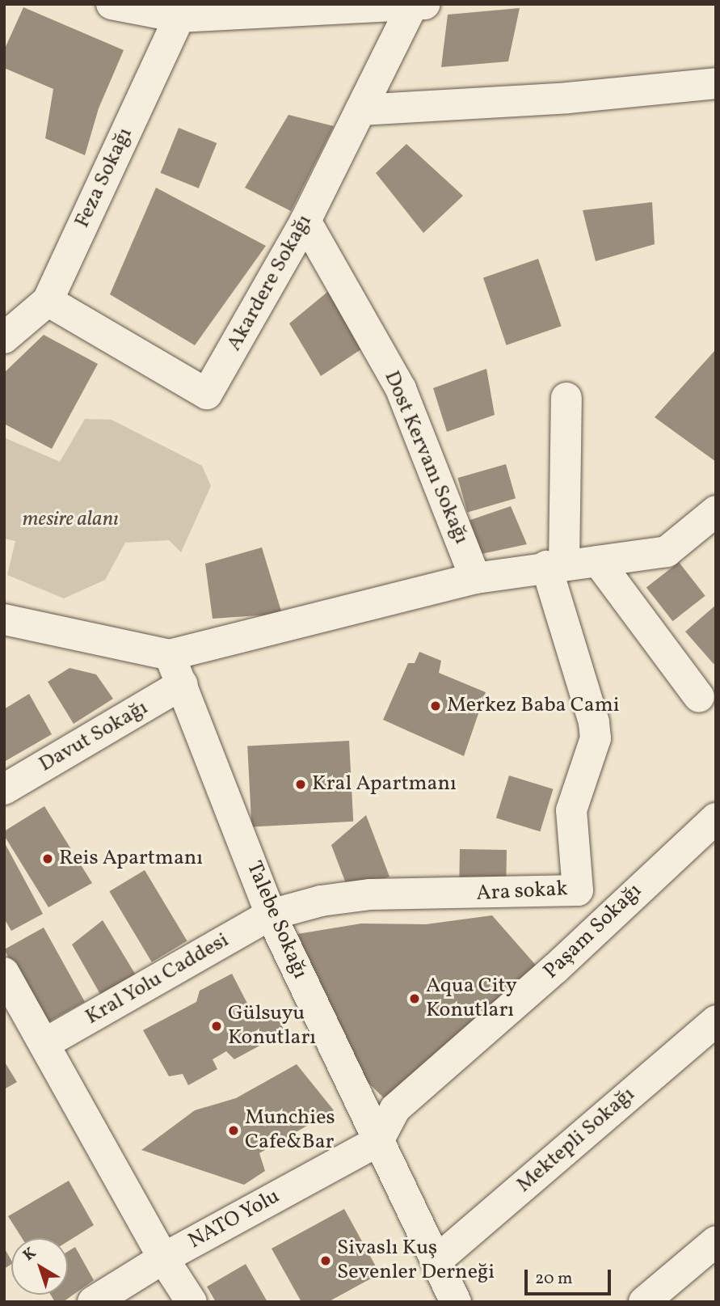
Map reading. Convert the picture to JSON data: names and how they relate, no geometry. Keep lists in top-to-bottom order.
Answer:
{
  "streets": {
    "street": [
      "Feza Sokağı",
      "Akardere Sokağı",
      "Dost Kervanı Sokağı",
      "Davut Sokağı",
      "Ara sokak",
      "Talebe Sokağı",
      "Paşam Sokağı",
      "Kral Yolu Caddesi",
      "Mektepli Sokağı",
      "NATO Yolu"
    ]
  },
  "crossings": [
    ["Feza Sokağı", "Akardere Sokağı"],
    ["Akardere Sokağı", "Dost Kervanı Sokağı"],
    ["Davut Sokağı", "Talebe Sokağı"],
    ["Ara sokak", "Talebe Sokağı"],
    ["Ara sokak", "Kral Yolu Caddesi"],
    ["Talebe Sokağı", "Paşam Sokağı"],
    ["Talebe Sokağı", "Kral Yolu Caddesi"],
    ["Talebe Sokağı", "Mektepli Sokağı"],
    ["Talebe Sokağı", "NATO Yolu"],
    ["Paşam Sokağı", "NATO Yolu"]
  ],
  "parks": ["mesire alanı"],
  "places": [
    "Merkez Baba Cami",
    "Kral Apartmanı",
    "Reis Apartmanı",
    "Aqua City Konutları",
    "Gülsuyu Konutları",
    "Munchies Cafe&Bar",
    "Sivaslı Kuş Sevenler Derneği"
  ],
  "scale_bar": "20 m",
  "north": "top left"
}
